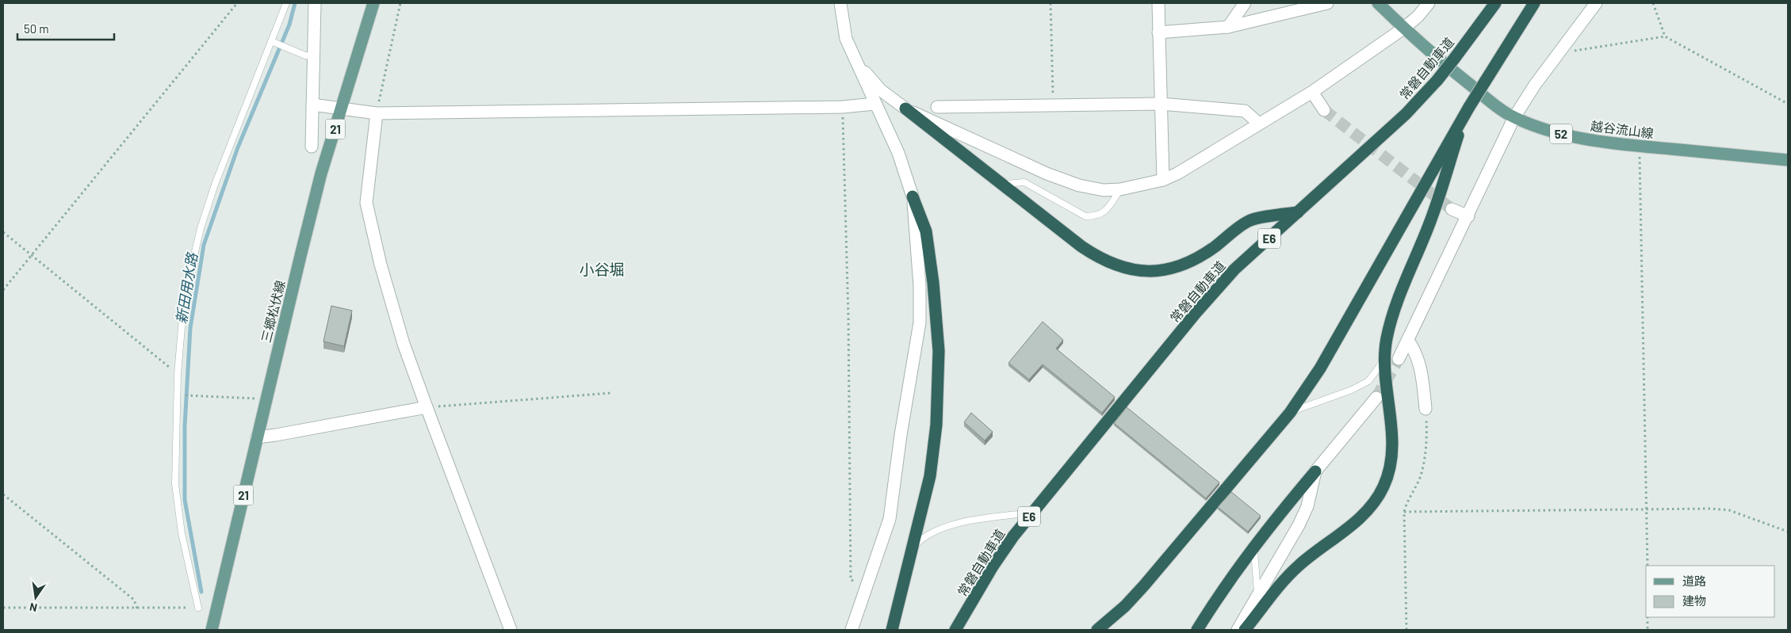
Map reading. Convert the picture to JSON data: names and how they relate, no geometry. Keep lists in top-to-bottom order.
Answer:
{
  "streets": {
    "highway": ["常磐自動車道", "E6"],
    "main road": [
      "21",
      "越谷流山線",
      "52",
      "三郷松伏線"
    ]
  },
  "districts": ["小谷堀"],
  "water": ["新田用水路"],
  "legend": ["道路", "建物"],
  "scale_bar": "50 m",
  "north": "bottom"
}
